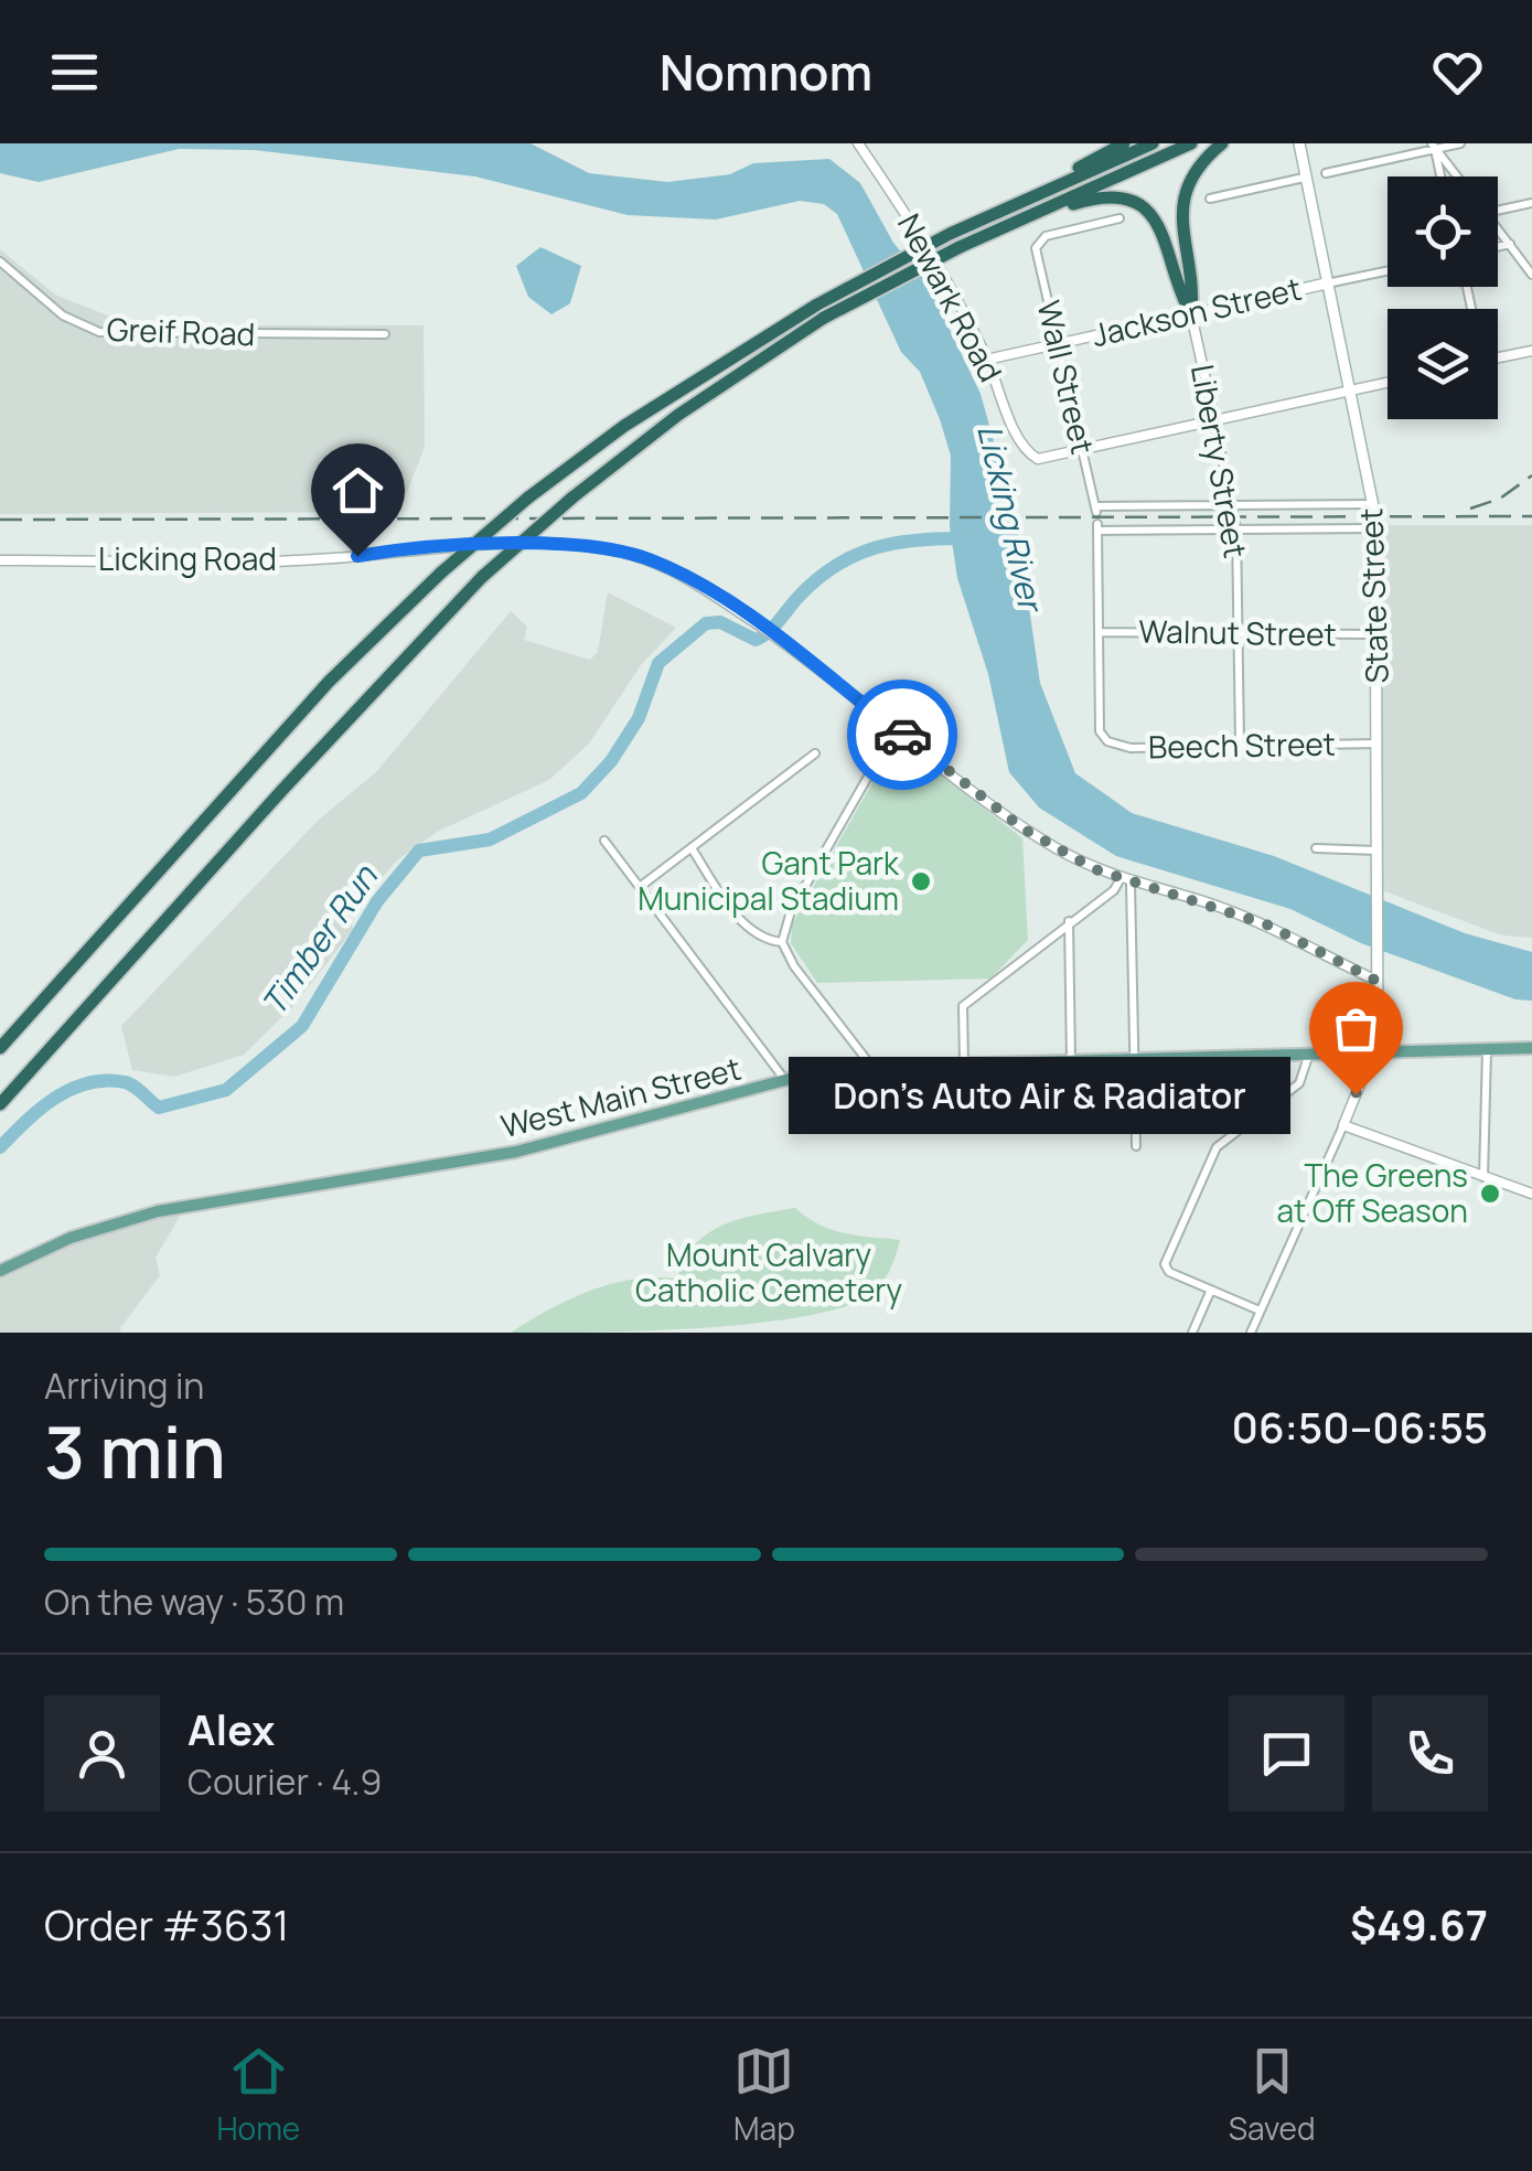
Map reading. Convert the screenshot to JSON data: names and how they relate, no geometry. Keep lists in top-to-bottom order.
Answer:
{
  "streets": {
    "main road": ["Jackson Street", "State Street", "West Main Street"],
    "street": [
      "Newark Road",
      "Greif Road",
      "Wall Street",
      "Liberty Street",
      "Licking Road",
      "Walnut Street",
      "Beech Street"
    ]
  },
  "crossings": [
    ["Newark Road", "Jackson Street"],
    ["Newark Road", "Wall Street"],
    ["Jackson Street", "Wall Street"],
    ["Jackson Street", "Liberty Street"],
    ["Jackson Street", "State Street"],
    ["Wall Street", "Liberty Street"],
    ["Liberty Street", "Walnut Street"],
    ["Liberty Street", "Beech Street"],
    ["Licking Road", "State Street"],
    ["State Street", "Walnut Street"],
    ["State Street", "Beech Street"],
    ["State Street", "West Main Street"],
    ["Walnut Street", "Beech Street"]
  ],
  "water": ["Licking River", "Timber Run"],
  "parks": ["Mount Calvary Catholic Cemetery"],
  "places": ["Gant Park Municipal Stadium", "Don's Auto Air & Radiator", "The Greens at Off Season"],
  "page": {
    "header": "Nomnom",
    "bubble": "Don's Auto Air & Radiator",
    "heading": ["3 min", "Arriving in", "06:50–06:55"],
    "panel": [
      "Alex",
      "Courier · 4.9",
      "Order #3631",
      "$49.67"
    ],
    "bar": "On the way · 530 m",
    "tabs": ["Home", "Map", "Saved"]
  }
}
